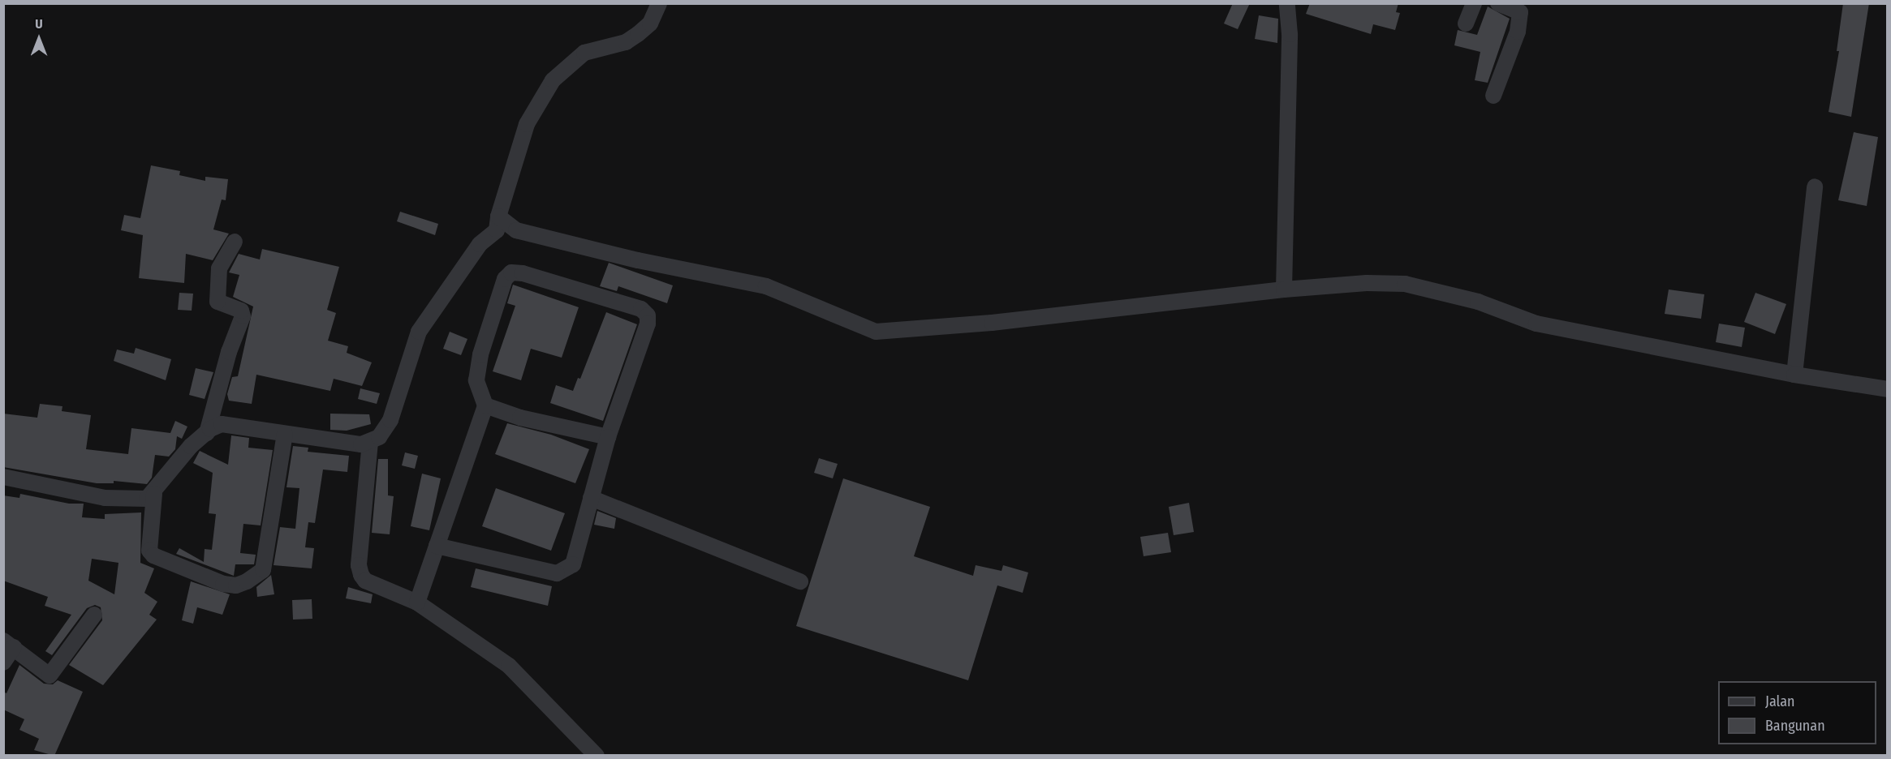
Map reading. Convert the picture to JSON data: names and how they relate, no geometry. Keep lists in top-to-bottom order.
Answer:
{
  "legend": ["Jalan", "Bangunan"],
  "north": "top"
}
